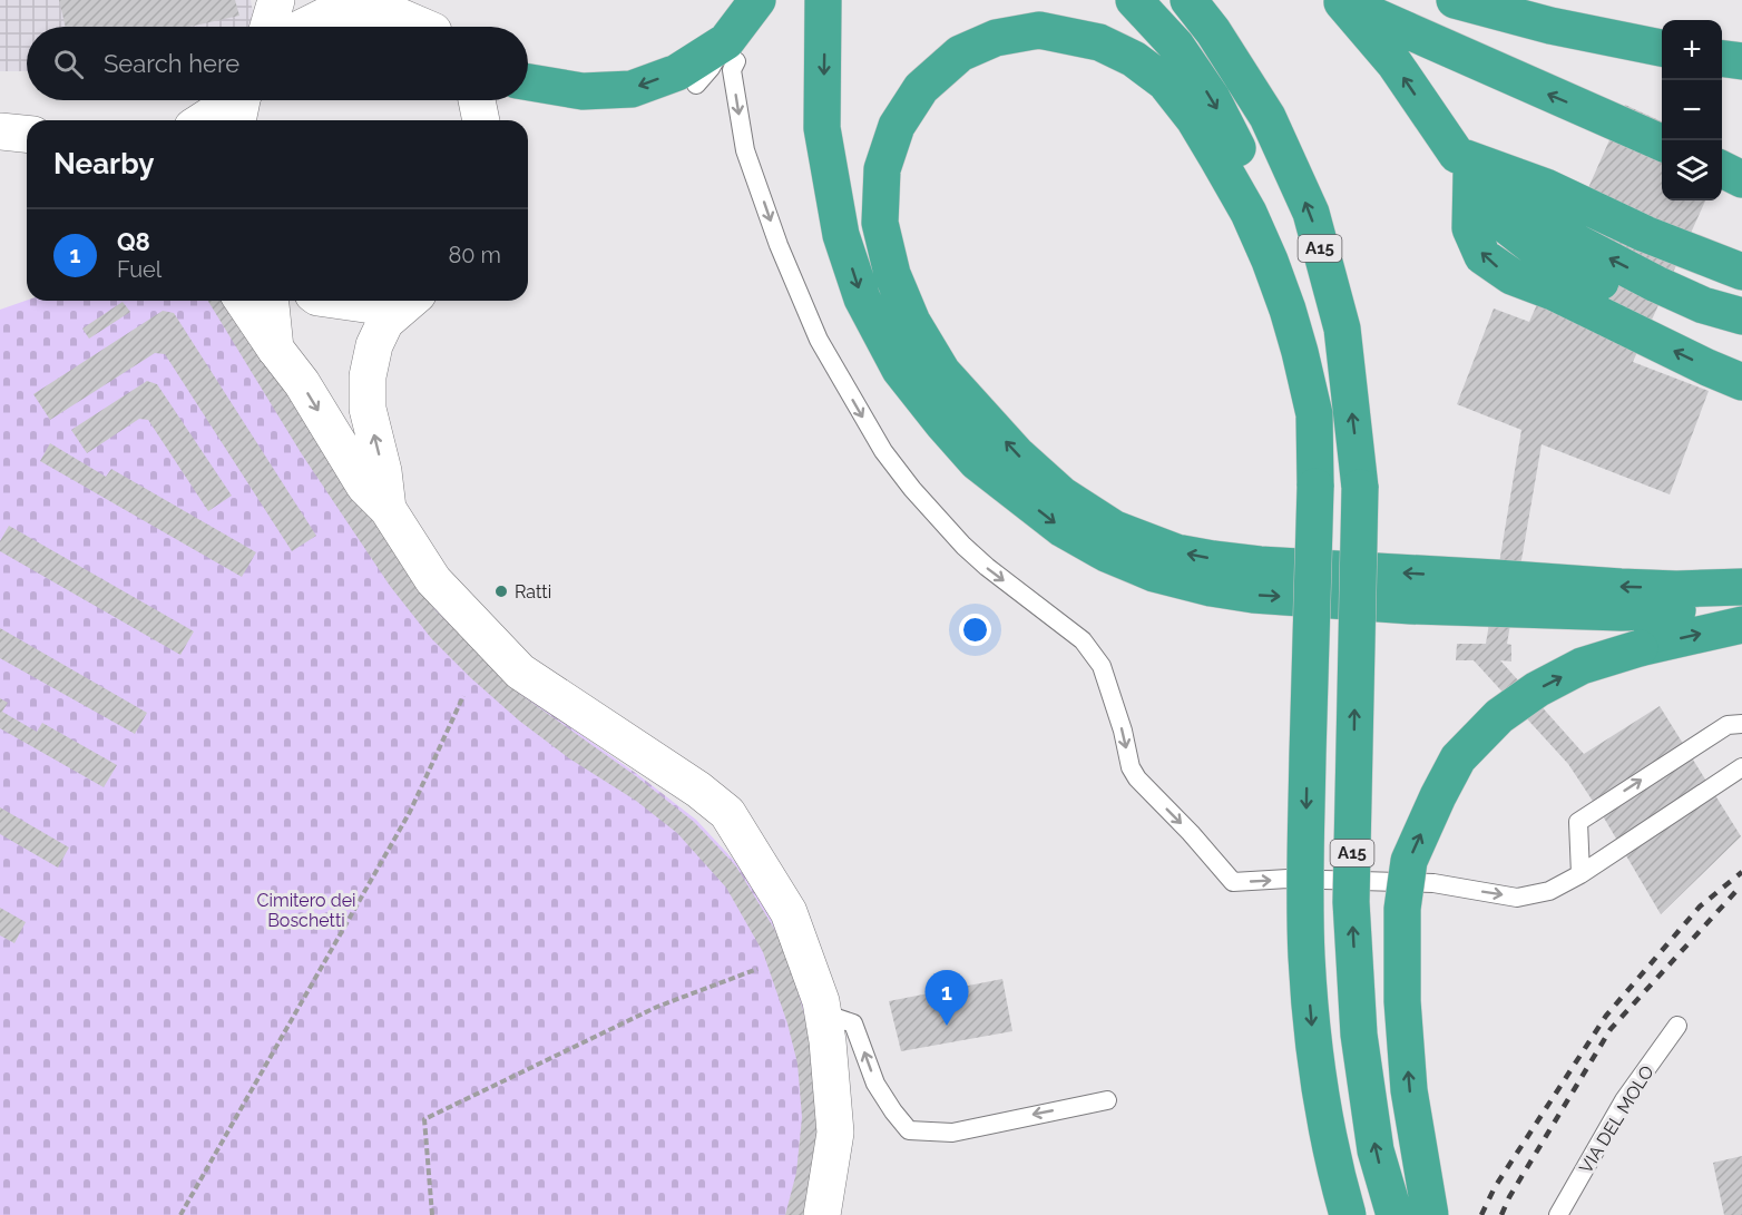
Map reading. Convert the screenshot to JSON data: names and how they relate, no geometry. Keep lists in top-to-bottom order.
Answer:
{
  "streets": {
    "highway": ["A15"],
    "lane": ["VIA DEL MOLO"]
  },
  "parks": ["Cimitero dei Boschetti"],
  "places": ["Ratti"],
  "page": {
    "map_buttons": ["+", "−"],
    "search": "Search here",
    "heading": "Nearby",
    "list": [
      {
        "mark": "1",
        "name": "Q8",
        "note": "Fuel",
        "value": "80 m"
      }
    ],
    "pins": "1"
  }
}
